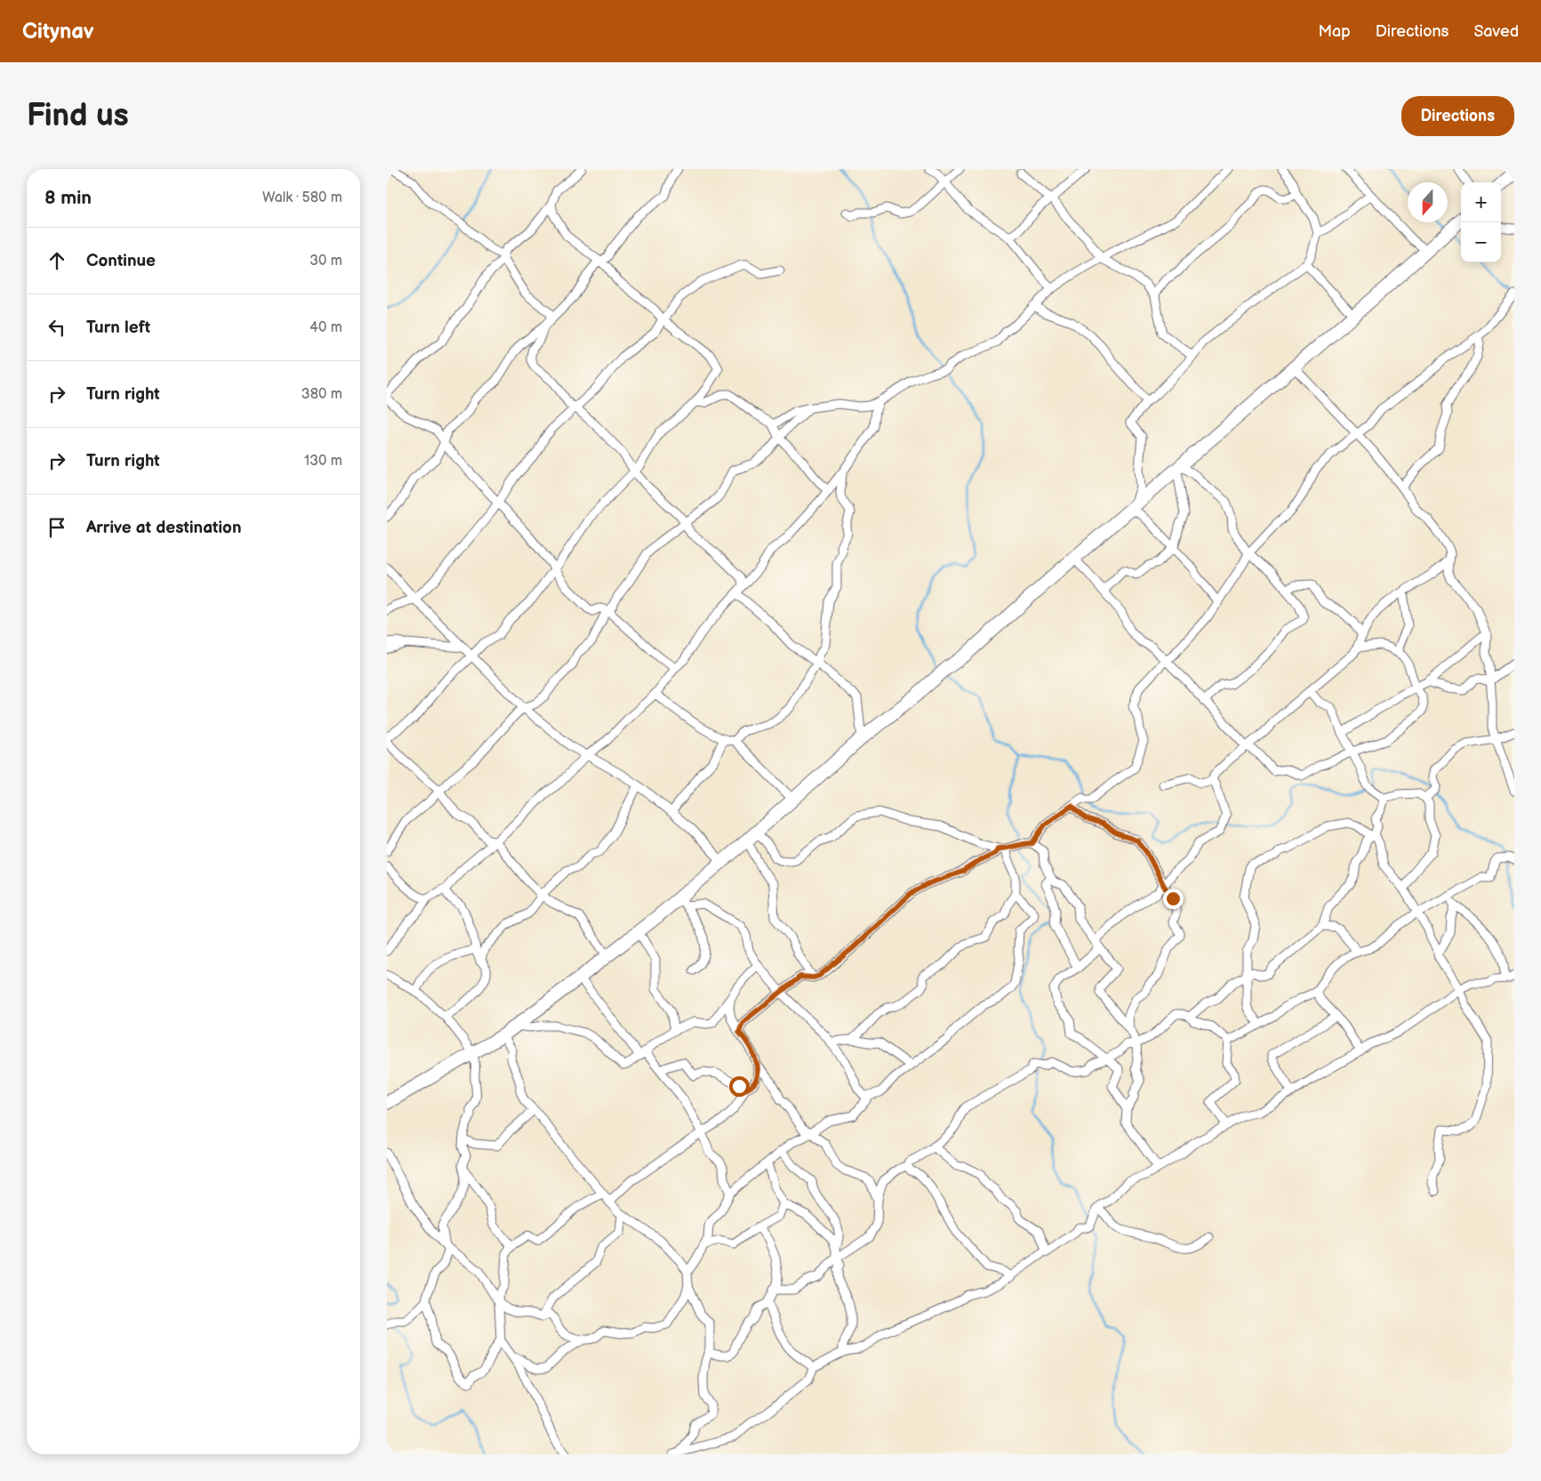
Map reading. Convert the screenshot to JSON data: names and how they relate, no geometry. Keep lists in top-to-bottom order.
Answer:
{
  "north": "bottom",
  "page": {
    "header": "Citynav",
    "nav": ["Map", "Directions", "Saved"],
    "buttons": "Directions",
    "title": "Find us",
    "heading": ["8 min", "Walk · 580 m"],
    "map_buttons": ["+", "−"],
    "list": [
      ["Continue", "30 m"],
      ["Turn left", "40 m"],
      ["Turn right", "380 m"],
      ["Turn right", "130 m"],
      "Arrive at destination"
    ]
  }
}
